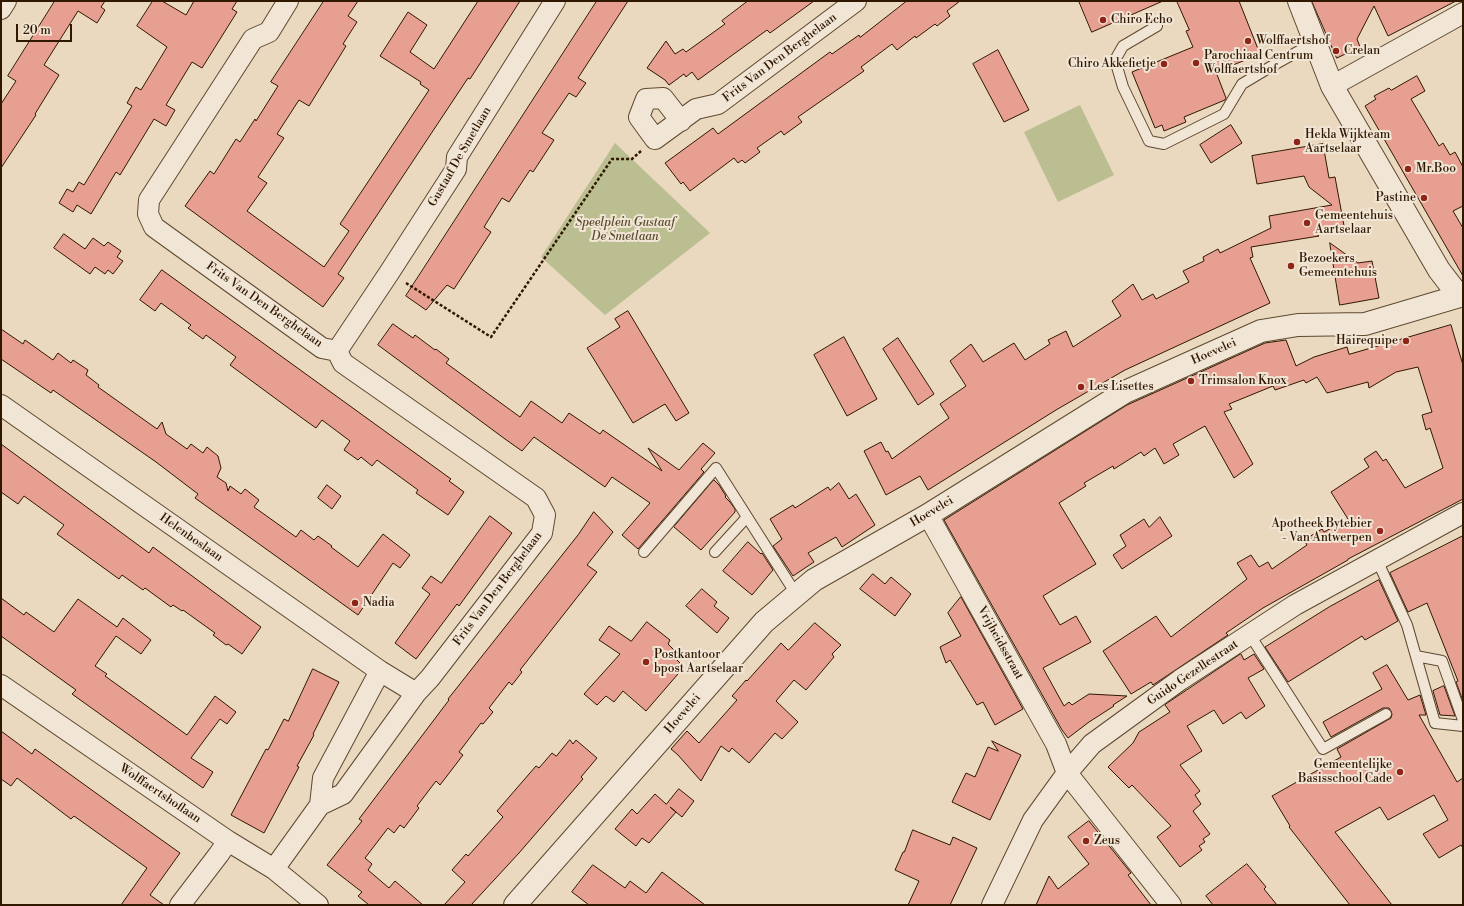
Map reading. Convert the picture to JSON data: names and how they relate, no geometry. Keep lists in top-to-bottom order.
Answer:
{
  "streets": {
    "street": [
      "Frits Van Den Berghelaan",
      "Gustaaf De Smetlaan",
      "Hoevelei",
      "Helenboslaan",
      "Vrijheidsstraat",
      "Guido Gezellestraat",
      "Wolffaertshoflaan"
    ]
  },
  "crossings": [
    ["Frits Van Den Berghelaan", "Gustaaf De Smetlaan"],
    ["Frits Van Den Berghelaan", "Helenboslaan"],
    ["Hoevelei", "Vrijheidsstraat"],
    ["Vrijheidsstraat", "Guido Gezellestraat"]
  ],
  "parks": ["Speelplein Gustaaf De Smetlaan"],
  "places": [
    "Chiro Echo",
    "Wolffaertshof",
    "Crelan",
    "Parochiaal Centrum Wolffaertshof",
    "Chiro Akkefietje",
    "Hekla Wijkteam Aartselaar",
    "Mr.Boo",
    "Pastine",
    "Gemeentehuis Aartselaar",
    "Bezoekers Gemeentehuis",
    "Hairequipe",
    "Trimsalon Knox",
    "Les Lisettes",
    "Apotheek Bytebier - Van Antwerpen",
    "Nadia",
    "Postkantoor bpost Aartselaar",
    "Gemeentelijke Basisschool Cade",
    "Zeus"
  ],
  "scale_bar": "20 m"
}
